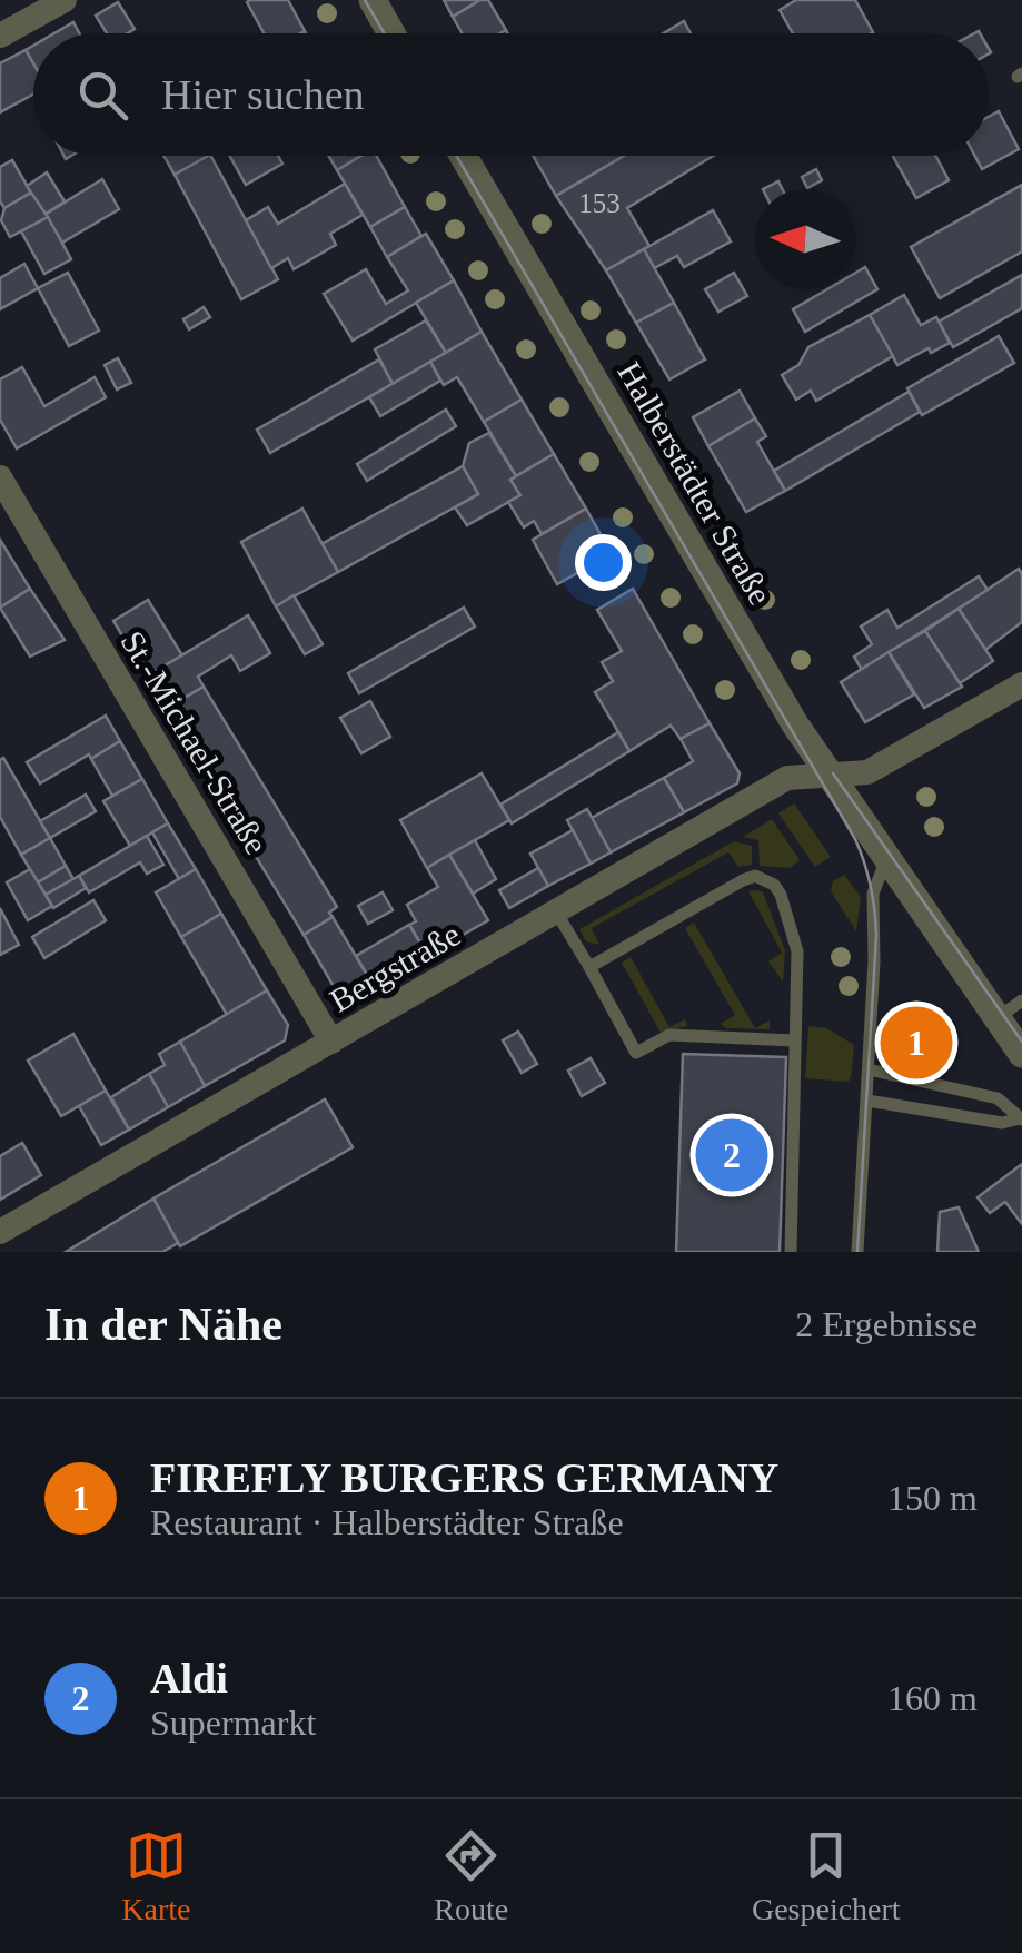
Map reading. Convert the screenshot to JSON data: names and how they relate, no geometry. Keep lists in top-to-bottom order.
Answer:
{
  "streets": {
    "street": ["Halberstädter Straße", "St.-Michael-Straße", "Bergstraße"]
  },
  "crossings": [
    ["Halberstädter Straße", "Bergstraße"],
    ["St.-Michael-Straße", "Bergstraße"]
  ],
  "house_numbers": ["153"],
  "north": "left",
  "page": {
    "search": "Hier suchen",
    "pins": ["1", "2"],
    "heading": ["In der Nähe", "2 Ergebnisse"],
    "list": [
      {
        "mark": "1",
        "name": "FIREFLY BURGERS GERMANY",
        "note": "Restaurant · Halberstädter Straße",
        "value": "150 m"
      },
      {
        "mark": "2",
        "name": "Aldi",
        "note": "Supermarkt",
        "value": "160 m"
      }
    ],
    "nav": ["Karte", "Route", "Gespeichert"]
  }
}
